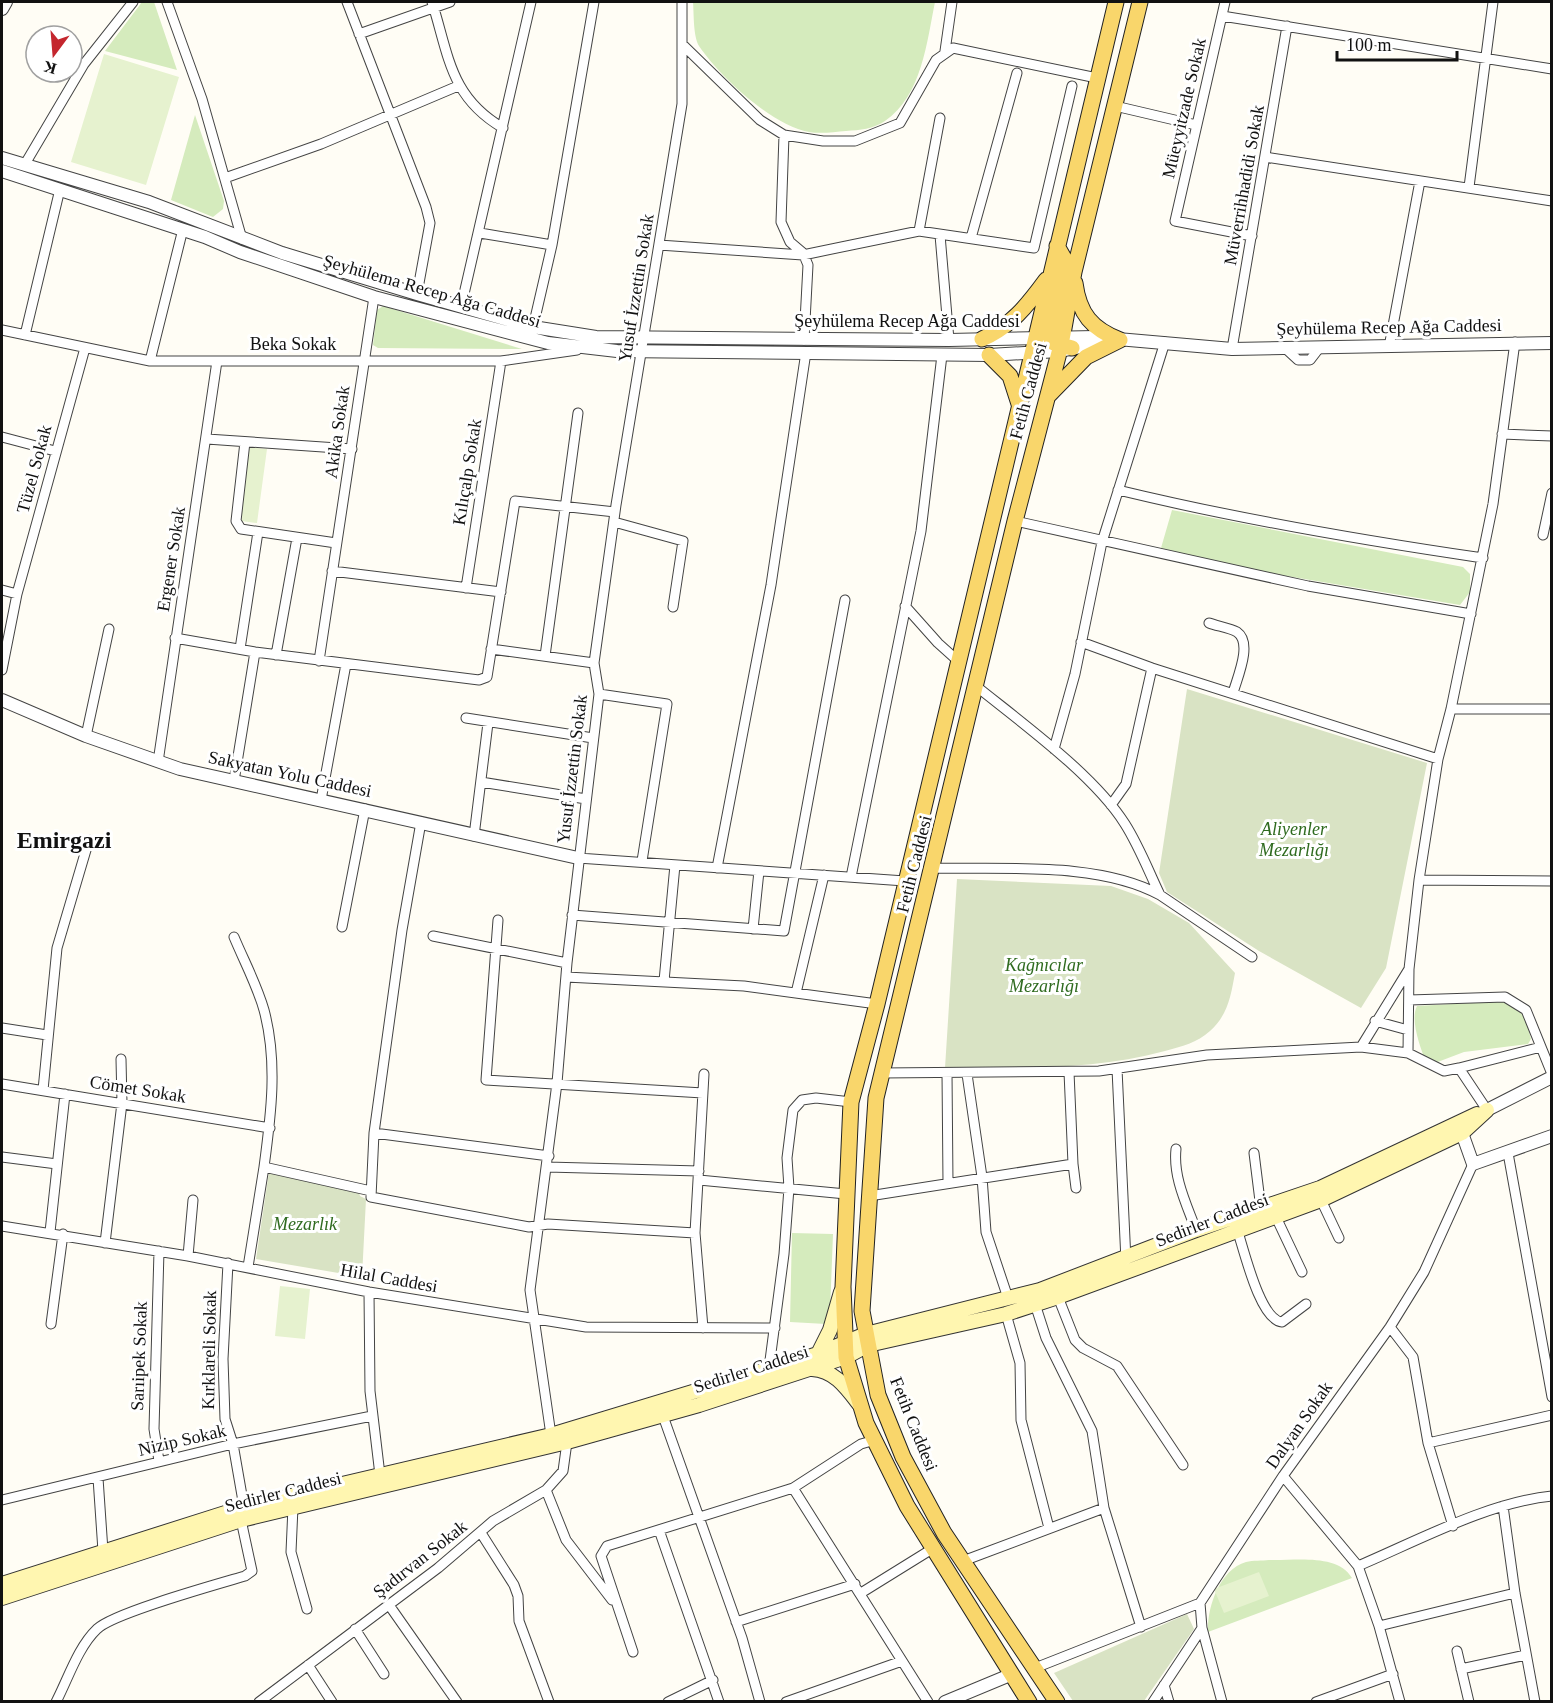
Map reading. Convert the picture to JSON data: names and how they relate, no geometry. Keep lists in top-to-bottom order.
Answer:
{
  "streets": {
    "main road": ["Fetih Caddesi", "Sedirler Caddesi"],
    "street": [
      "Müeyyitzade Sokak",
      "Müverrihhadidi Sokak",
      "Yusuf İzzettin Sokak",
      "Şeyhülema Recep Ağa Caddesi",
      "Beka Sokak",
      "Akika Sokak",
      "Tüzel Sokak",
      "Kılıçalp Sokak",
      "Ergener Sokak",
      "Sakyatan Yolu Caddesi",
      "Cömet Sokak",
      "Hilal Caddesi",
      "Kırklareli Sokak",
      "Sarıipek Sokak",
      "Dalyan Sokak",
      "Nizip Sokak",
      "Şadırvan Sokak"
    ]
  },
  "crossings": [
    ["Müeyyitzade Sokak", "Müverrihhadidi Sokak"],
    ["Müverrihhadidi Sokak", "Şeyhülema Recep Ağa Caddesi"],
    ["Yusuf İzzettin Sokak", "Şeyhülema Recep Ağa Caddesi"],
    ["Yusuf İzzettin Sokak", "Sakyatan Yolu Caddesi"],
    ["Yusuf İzzettin Sokak", "Sedirler Caddesi"],
    ["Yusuf İzzettin Sokak", "Hilal Caddesi"],
    ["Şeyhülema Recep Ağa Caddesi", "Beka Sokak"],
    ["Şeyhülema Recep Ağa Caddesi", "Fetih Caddesi"],
    ["Şeyhülema Recep Ağa Caddesi", "Akika Sokak"],
    ["Beka Sokak", "Akika Sokak"],
    ["Beka Sokak", "Tüzel Sokak"],
    ["Beka Sokak", "Kılıçalp Sokak"],
    ["Beka Sokak", "Ergener Sokak"],
    ["Fetih Caddesi", "Sedirler Caddesi"],
    ["Ergener Sokak", "Sakyatan Yolu Caddesi"],
    ["Sedirler Caddesi", "Kırklareli Sokak"],
    ["Sedirler Caddesi", "Şadırvan Sokak"],
    ["Hilal Caddesi", "Kırklareli Sokak"],
    ["Hilal Caddesi", "Sarıipek Sokak"],
    ["Kırklareli Sokak", "Nizip Sokak"],
    ["Sarıipek Sokak", "Nizip Sokak"]
  ],
  "districts": ["Emirgazi"],
  "parks": ["Aliyenler Mezarlığı", "Kağnıcılar Mezarlığı", "Mezarlık"],
  "scale_bar": "100 m",
  "north": "bottom"
}
